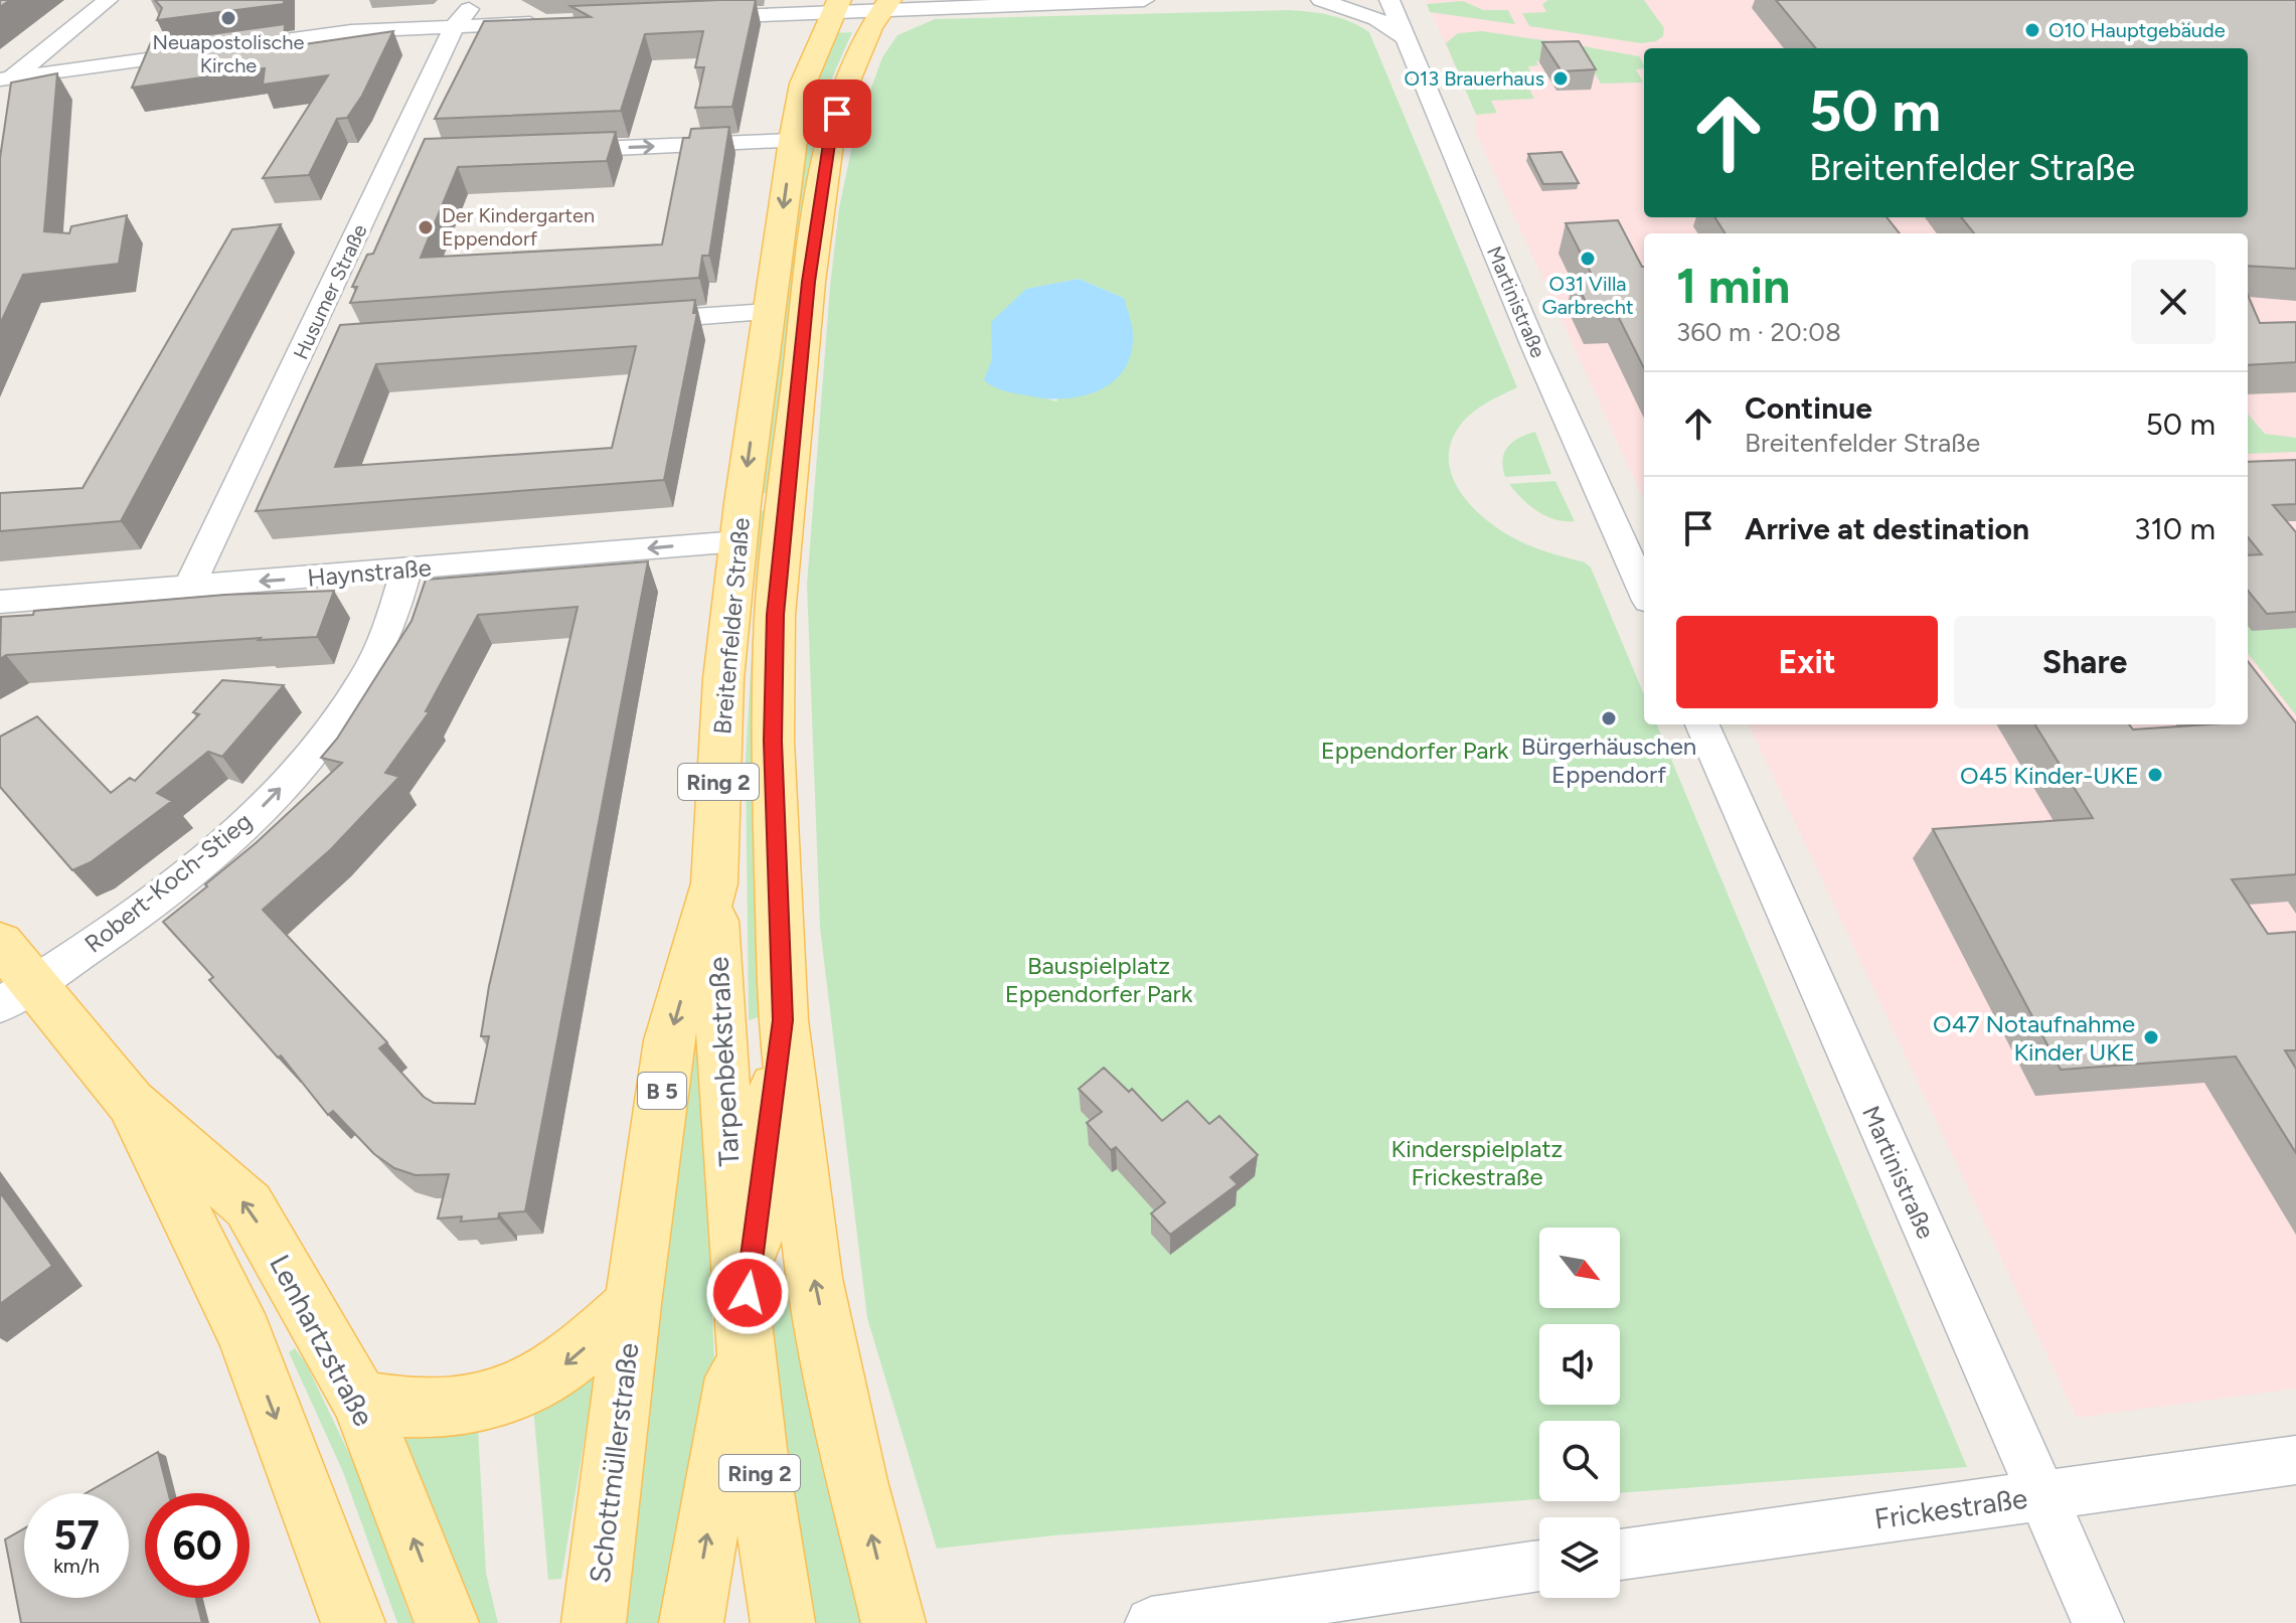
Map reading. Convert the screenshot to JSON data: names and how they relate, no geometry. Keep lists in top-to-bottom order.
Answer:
{
  "streets": {
    "main road": [
      "Breitenfelder Straße",
      "Ring 2",
      "Tarpenbekstraße",
      "B 5",
      "Lenhartzstraße",
      "Schottmüllerstraße"
    ],
    "street": [
      "Husumer Straße",
      "Martinistraße",
      "Haynstraße",
      "Robert-Koch-Stieg",
      "Frickestraße"
    ]
  },
  "crossings": [
    ["Husumer Straße", "Haynstraße"],
    ["Martinistraße", "Frickestraße"],
    ["Haynstraße", "Breitenfelder Straße"],
    ["Haynstraße", "Robert-Koch-Stieg"],
    ["Breitenfelder Straße", "Ring 2"],
    ["Breitenfelder Straße", "Tarpenbekstraße"],
    ["Breitenfelder Straße", "Schottmüllerstraße"],
    ["Robert-Koch-Stieg", "Lenhartzstraße"]
  ],
  "one_way": ["Haynstraße", "Robert-Koch-Stieg"],
  "parks": ["Eppendorfer Park", "Bauspielplatz Eppendorfer Park", "Kinderspielplatz Frickestraße"],
  "places": [
    "Neuapostolische Kirche",
    "O10 Hauptgebäude",
    "O13 Brauerhaus",
    "Der Kindergarten Eppendorf",
    "O31 Villa Garbrecht",
    "Bürgerhäuschen Eppendorf",
    "O45 Kinder-UKE",
    "O47 Notaufnahme Kinder UKE"
  ],
  "north": "bottom right",
  "page": {
    "turn": ["50 m", "Breitenfelder Straße"],
    "heading": ["1 min", "360 m · 20:08"],
    "list": [
      {
        "name": "Continue",
        "note": "Breitenfelder Straße",
        "value": "50 m"
      },
      {
        "name": "Arrive at destination",
        "value": "310 m"
      }
    ],
    "buttons": ["Exit", "Share"],
    "speed": "57 km/h",
    "limit": "60"
  }
}
